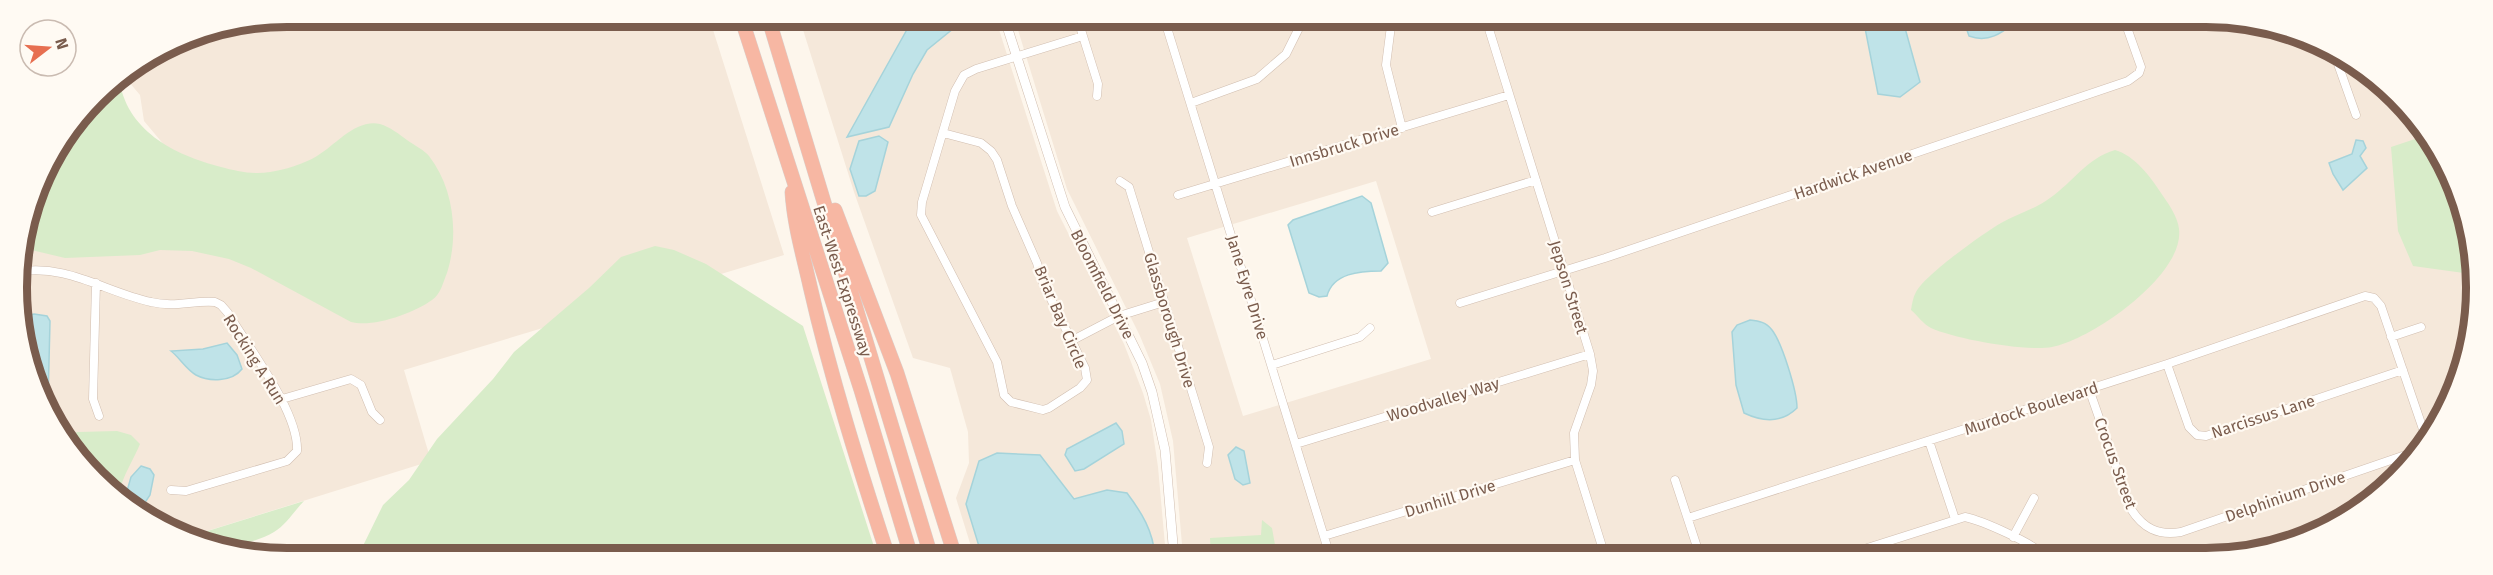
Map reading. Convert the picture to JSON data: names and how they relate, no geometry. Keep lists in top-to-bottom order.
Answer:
{
  "streets": {
    "highway": ["East-West Expressway"],
    "street": [
      "Innsbruck Drive",
      "Hardwick Avenue",
      "Bloomfield Drive",
      "Jane Eyre Drive",
      "Jepson Street",
      "Briar Bay Circle",
      "Glassborough Drive",
      "Rocking A Run",
      "Woodvalley Way",
      "Murdock Boulevard",
      "Narcissus Lane",
      "Crocus Street",
      "Delphinium Drive",
      "Dunhill Drive"
    ]
  },
  "crossings": [
    ["Innsbruck Drive", "Jane Eyre Drive"],
    ["Innsbruck Drive", "Jepson Street"],
    ["Hardwick Avenue", "Jepson Street"],
    ["Bloomfield Drive", "Briar Bay Circle"],
    ["Jane Eyre Drive", "Woodvalley Way"],
    ["Jane Eyre Drive", "Dunhill Drive"],
    ["Jepson Street", "Woodvalley Way"],
    ["Jepson Street", "Dunhill Drive"],
    ["Murdock Boulevard", "Narcissus Lane"],
    ["Murdock Boulevard", "Crocus Street"],
    ["Crocus Street", "Delphinium Drive"]
  ],
  "north": "right"
}
